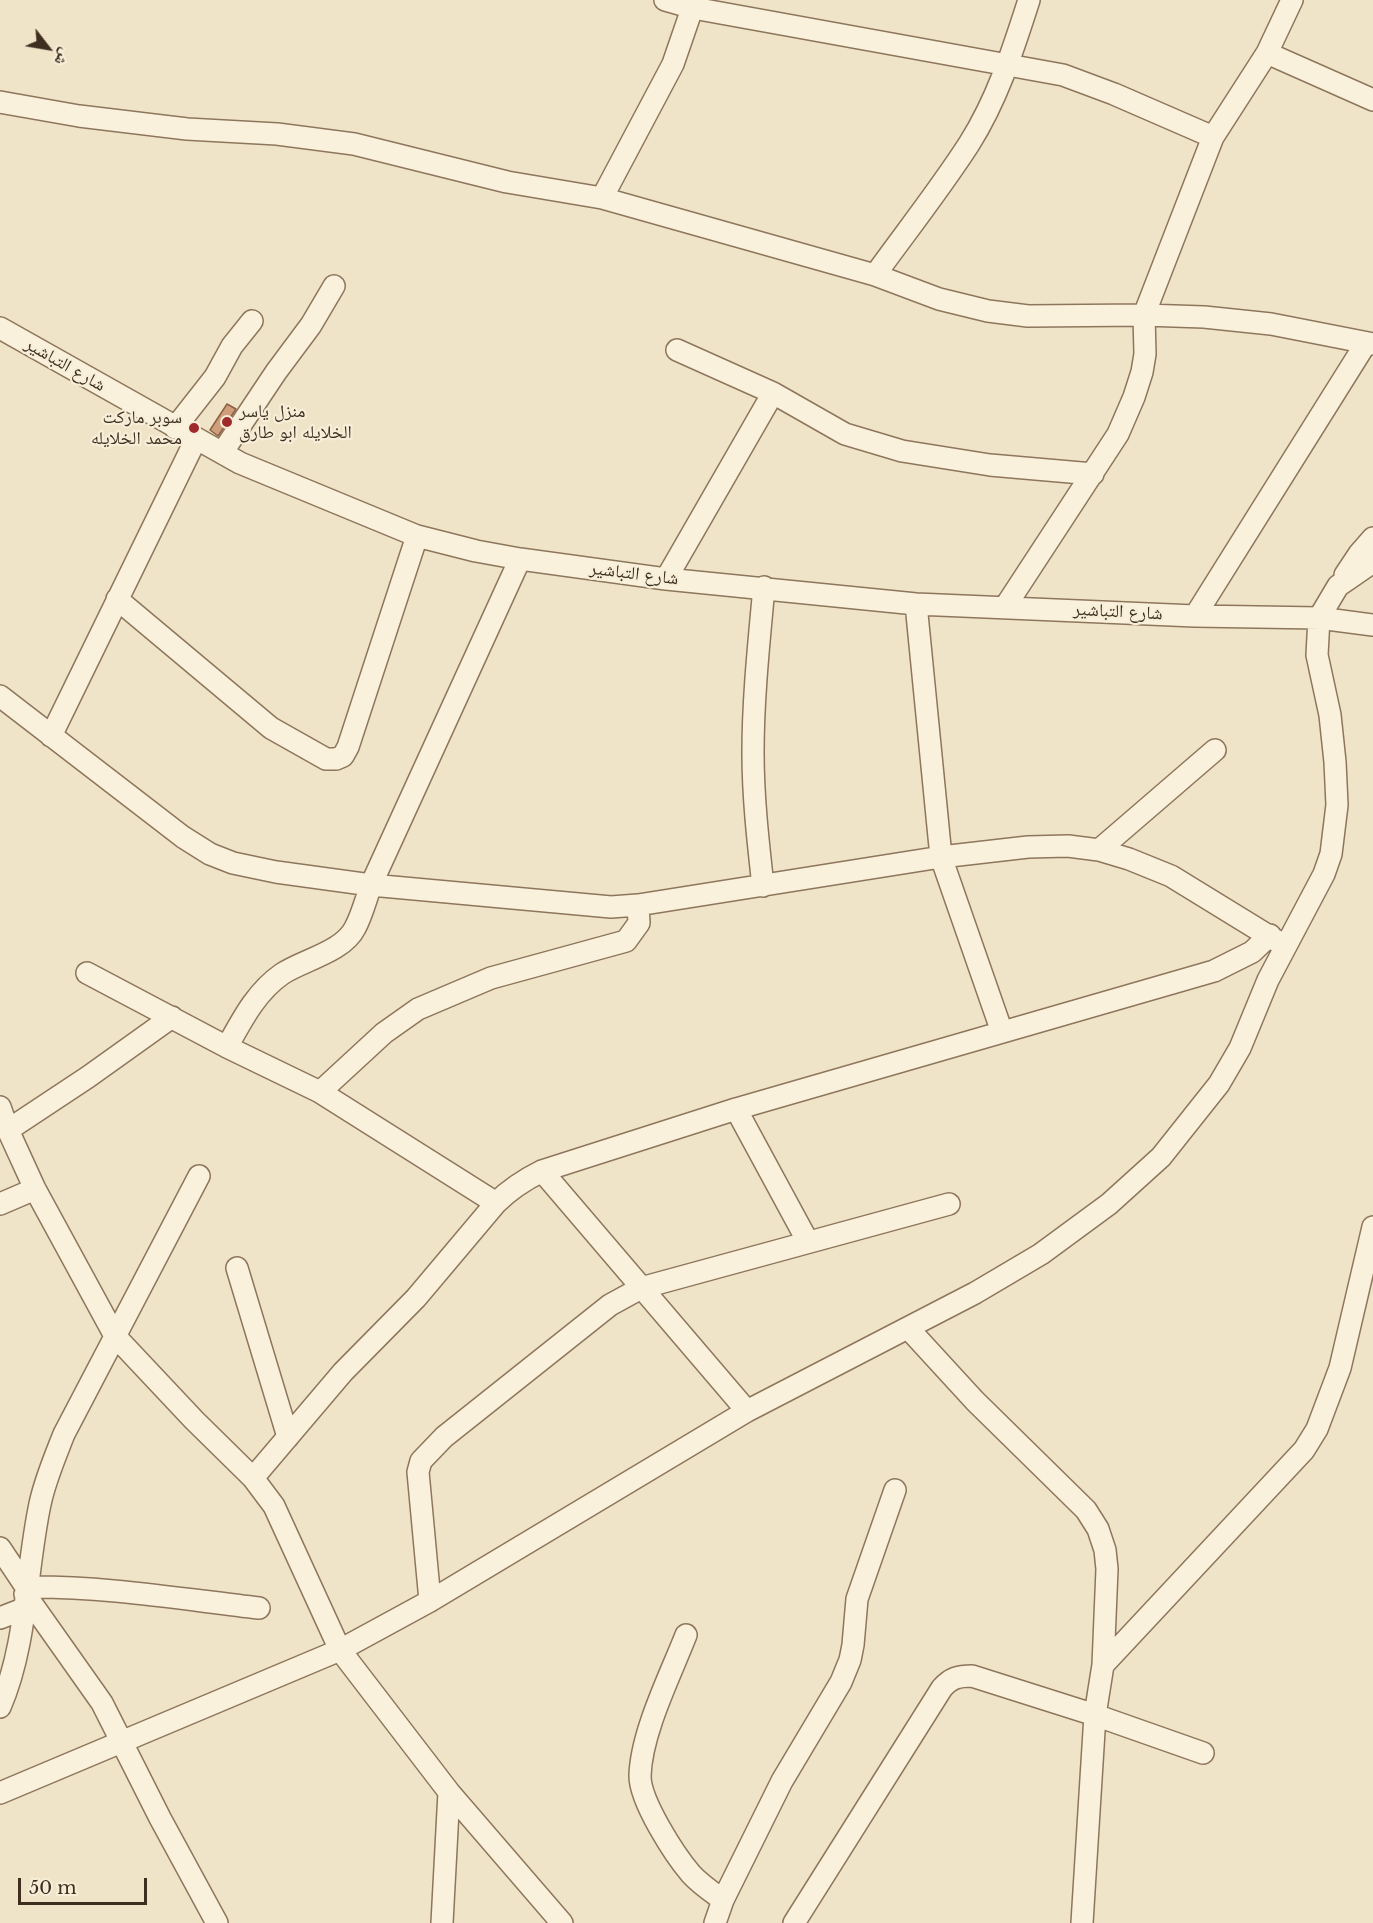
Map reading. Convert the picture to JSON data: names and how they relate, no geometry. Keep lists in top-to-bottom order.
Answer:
{
  "streets": {
    "street": ["شارع التباشير"]
  },
  "places": ["منزل ياسر الخلايله ابو طارق", "سوبر ماركت محمد الخلايله"],
  "scale_bar": "50 m",
  "north": "bottom right"
}
